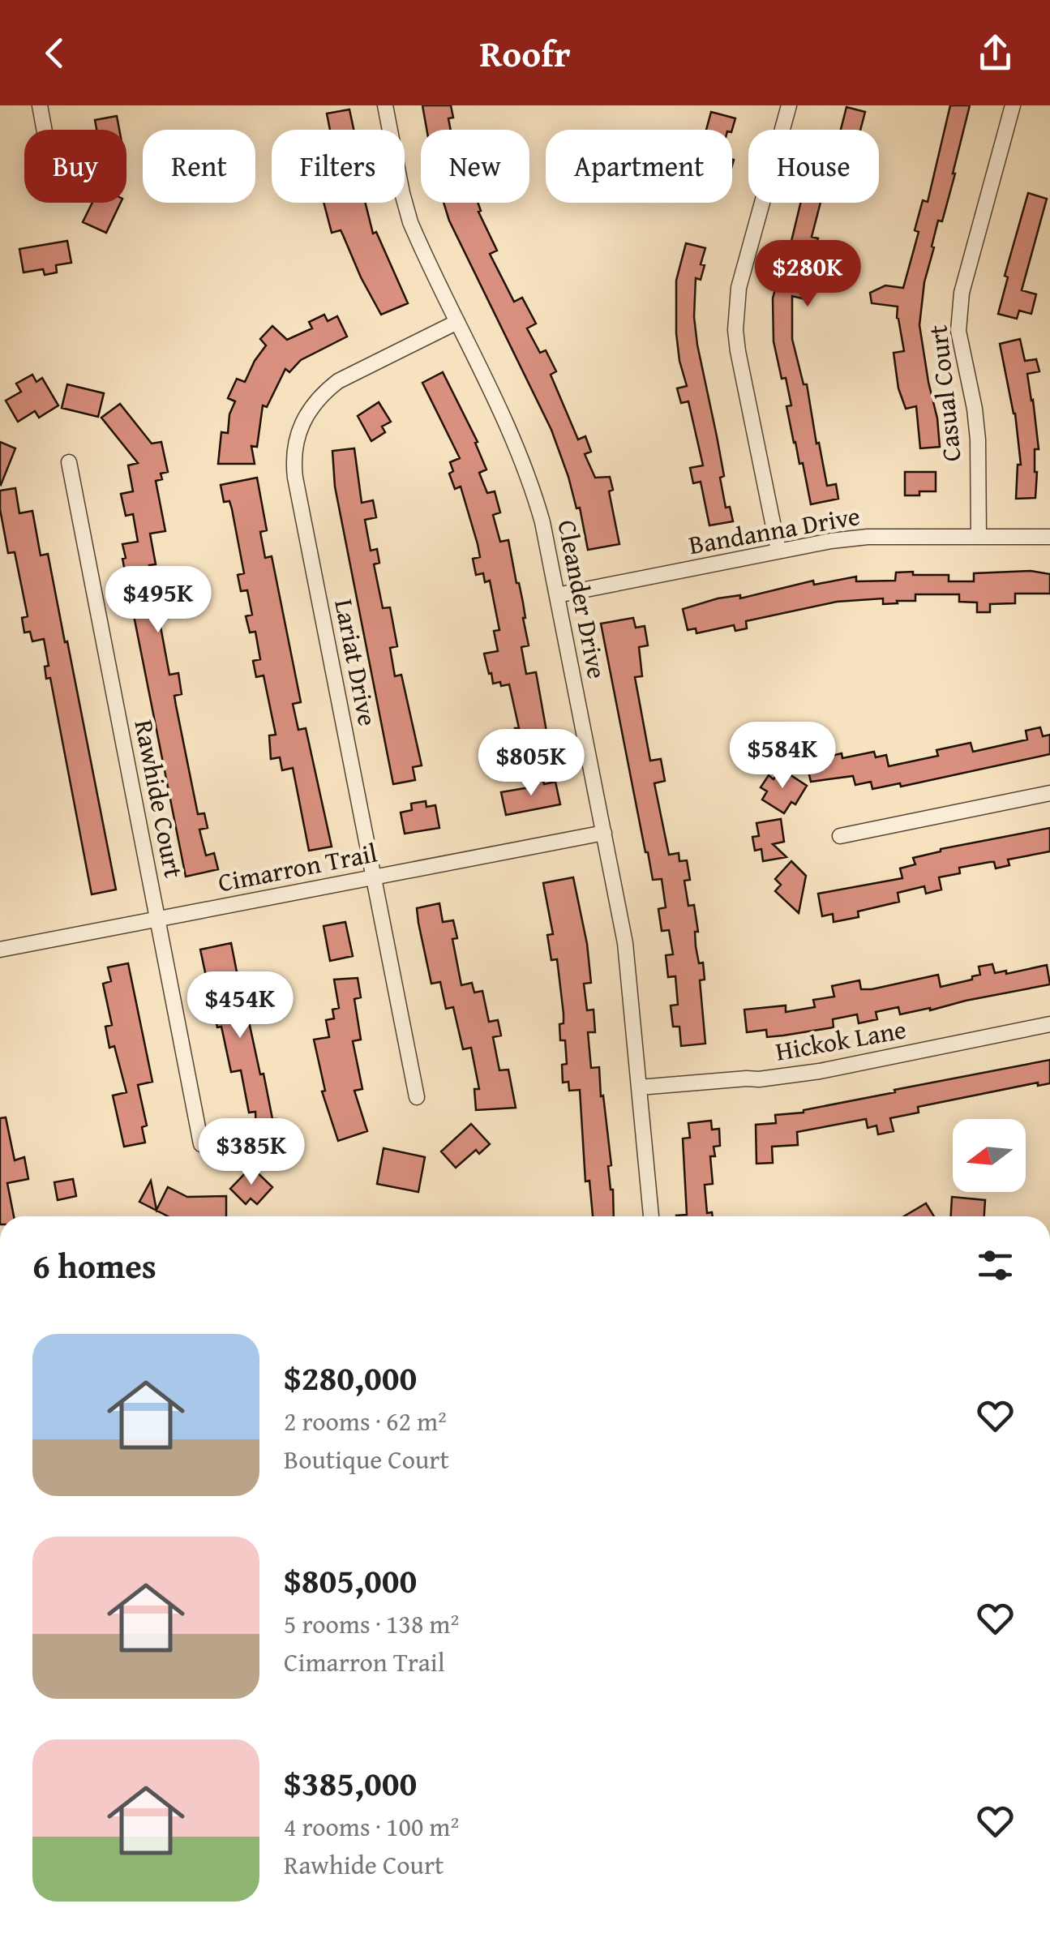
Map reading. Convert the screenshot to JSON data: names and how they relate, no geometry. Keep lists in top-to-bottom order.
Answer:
{
  "streets": {
    "street": [
      "Casual Court",
      "Bandanna Drive",
      "Cleander Drive",
      "Lariat Drive",
      "Rawhide Court",
      "Cimarron Trail",
      "Hickok Lane"
    ]
  },
  "crossings": [
    ["Casual Court", "Bandanna Drive"],
    ["Bandanna Drive", "Cleander Drive"],
    ["Cleander Drive", "Lariat Drive"],
    ["Cleander Drive", "Cimarron Trail"],
    ["Cleander Drive", "Hickok Lane"],
    ["Lariat Drive", "Cimarron Trail"],
    ["Rawhide Court", "Cimarron Trail"]
  ],
  "north": "left",
  "page": {
    "header": "Roofr",
    "chip": [
      "Buy",
      "Rent",
      "Filters",
      "New",
      "Apartment",
      "House"
    ],
    "price": [
      "$280K",
      "$495K",
      "$584K",
      "$805K",
      "$454K",
      "$385K"
    ],
    "heading": "6 homes",
    "list": [
      {
        "name": "$280,000",
        "note": "2 rooms · 62 m² · Boutique Court"
      },
      {
        "name": "$805,000",
        "note": "5 rooms · 138 m² · Cimarron Trail"
      },
      {
        "name": "$385,000",
        "note": "4 rooms · 100 m² · Rawhide Court"
      }
    ]
  }
}
